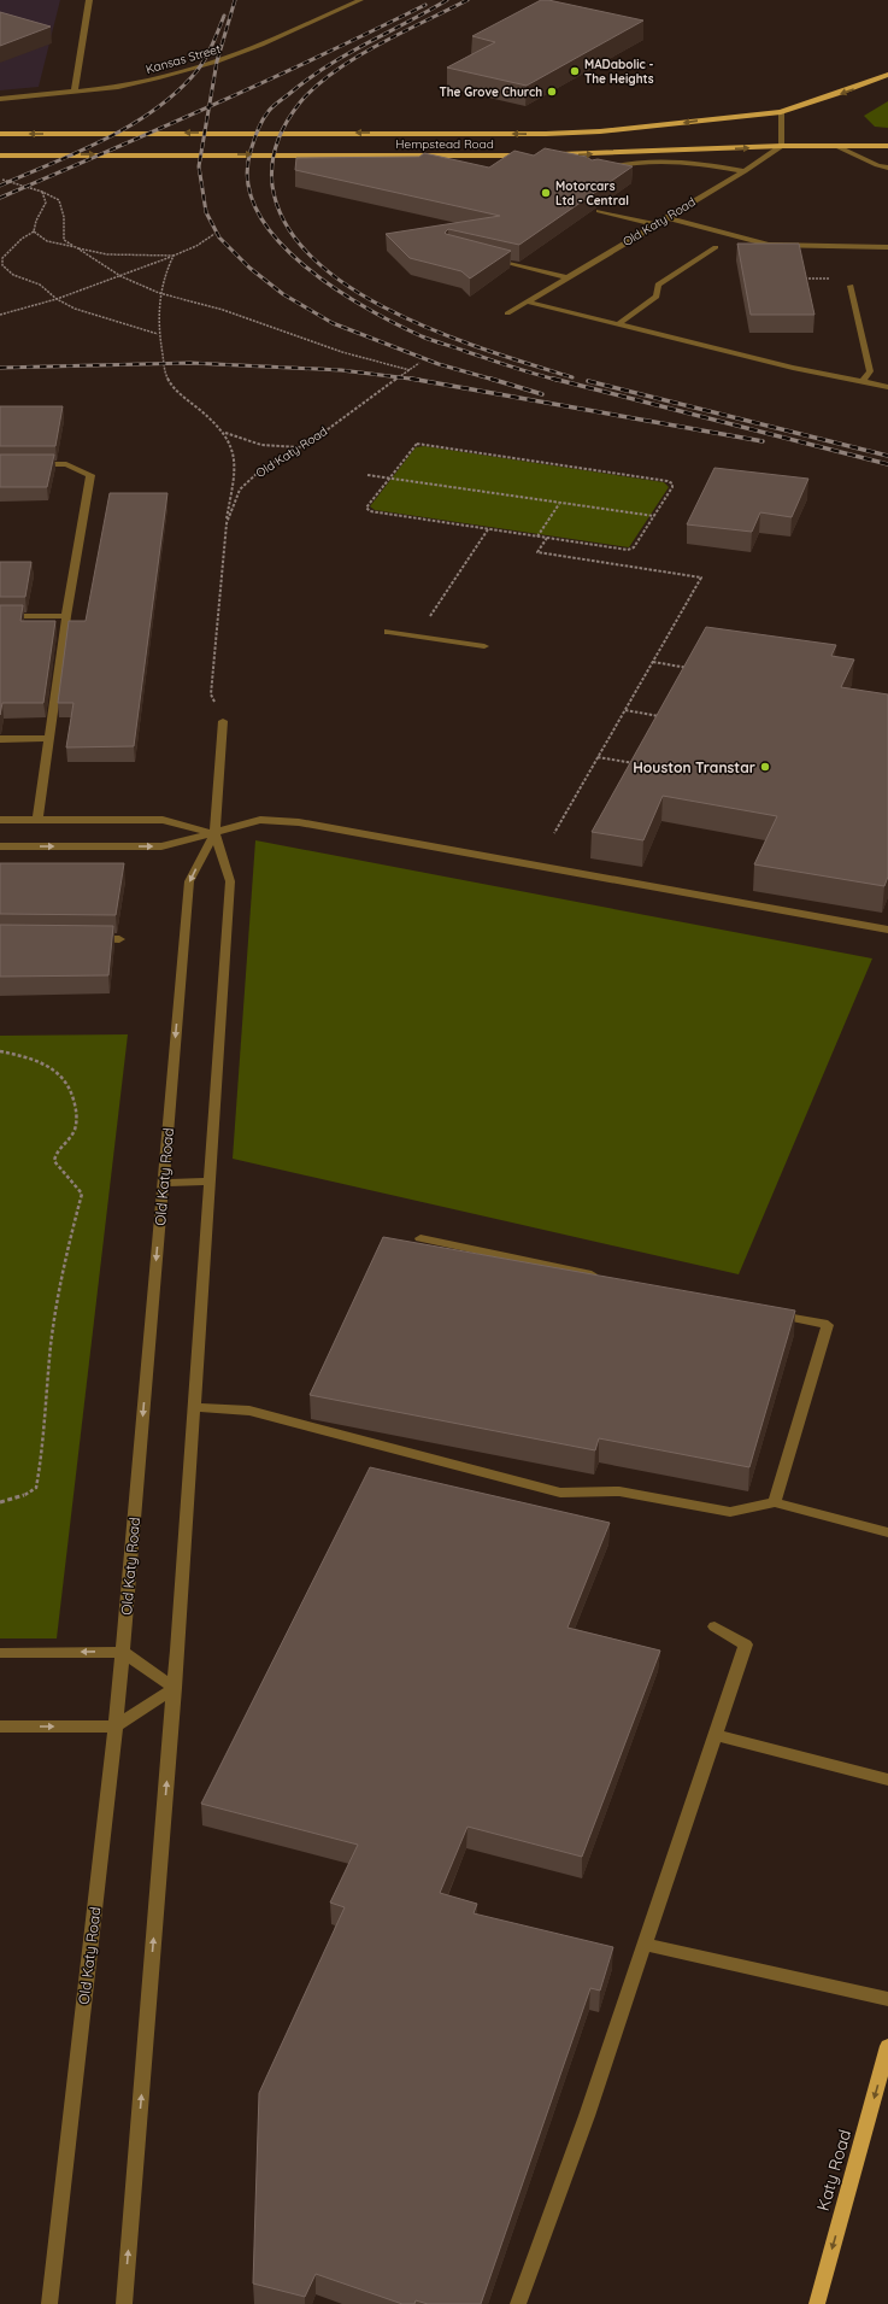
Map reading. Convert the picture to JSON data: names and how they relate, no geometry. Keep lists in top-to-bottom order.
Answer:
{
  "streets": {
    "main road": ["Hempstead Road", "Katy Road"],
    "street": ["Kansas Street", "Old Katy Road"]
  },
  "one_way": ["Katy Road"],
  "places": [
    "MADabolic - The Heights",
    "The Grove Church",
    "Motorcars Ltd - Central",
    "Houston Transtar"
  ]
}
